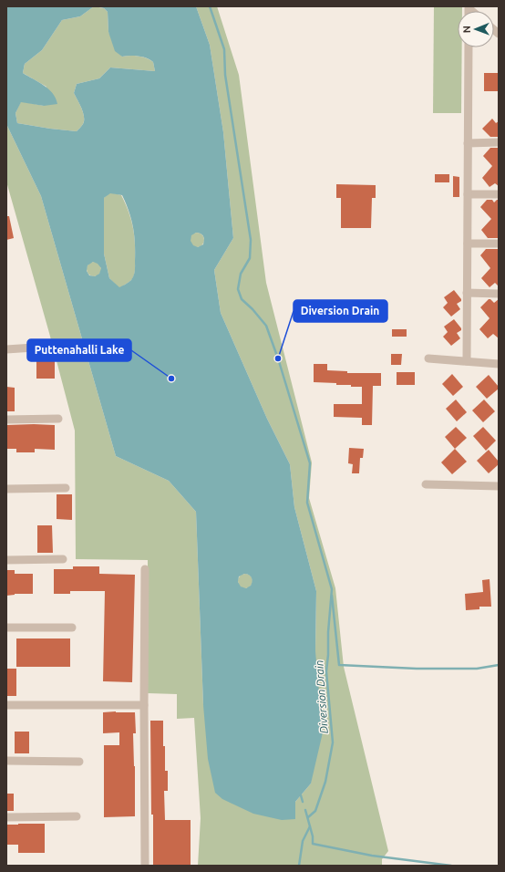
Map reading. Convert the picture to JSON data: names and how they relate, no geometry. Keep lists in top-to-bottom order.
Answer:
{
  "water": ["Diversion Drain"],
  "places": ["Diversion Drain", "Puttenahalli Lake"],
  "north": "left"
}
